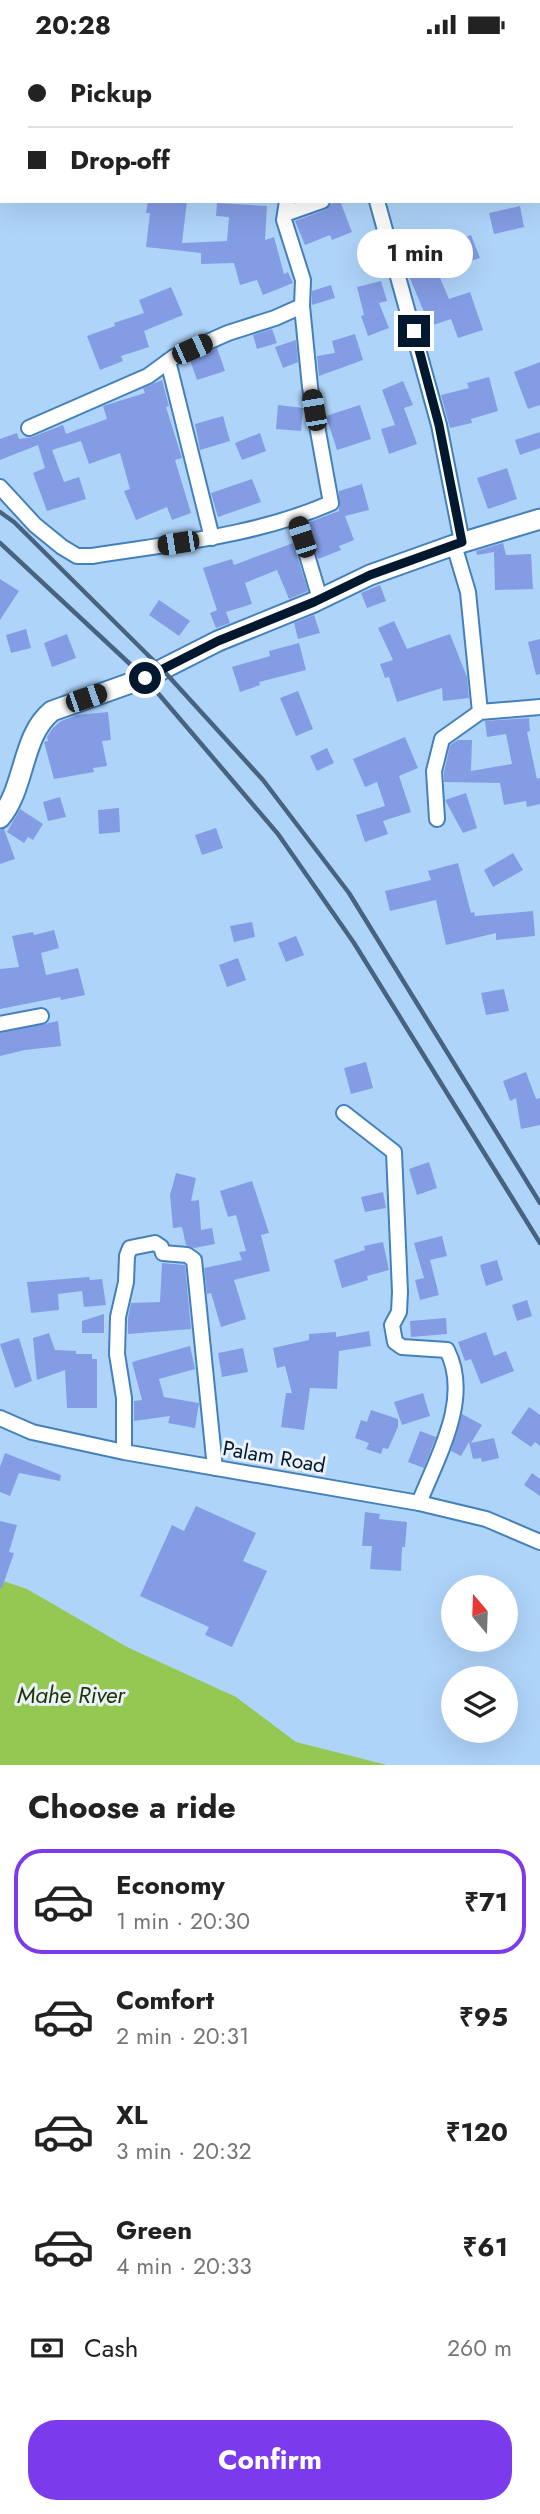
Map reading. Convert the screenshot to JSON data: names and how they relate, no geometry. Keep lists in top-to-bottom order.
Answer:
{
  "streets": {
    "street": ["Palam Road"]
  },
  "water": ["Mahe River"],
  "north": "top",
  "page": {
    "status": "20:28",
    "banner": ["Pickup", "Drop-off"],
    "bubble": "1 min",
    "heading": "Choose a ride",
    "list": [
      {
        "name": "Economy",
        "note": "1 min · 20:30",
        "value": "₹71"
      },
      {
        "name": "Comfort",
        "note": "2 min · 20:31",
        "value": "₹95"
      },
      {
        "name": "XL",
        "note": "3 min · 20:32",
        "value": "₹120"
      },
      {
        "name": "Green",
        "note": "4 min · 20:33",
        "value": "₹61"
      }
    ],
    "pay": ["Cash", "260 m"],
    "buttons": "Confirm"
  }
}
